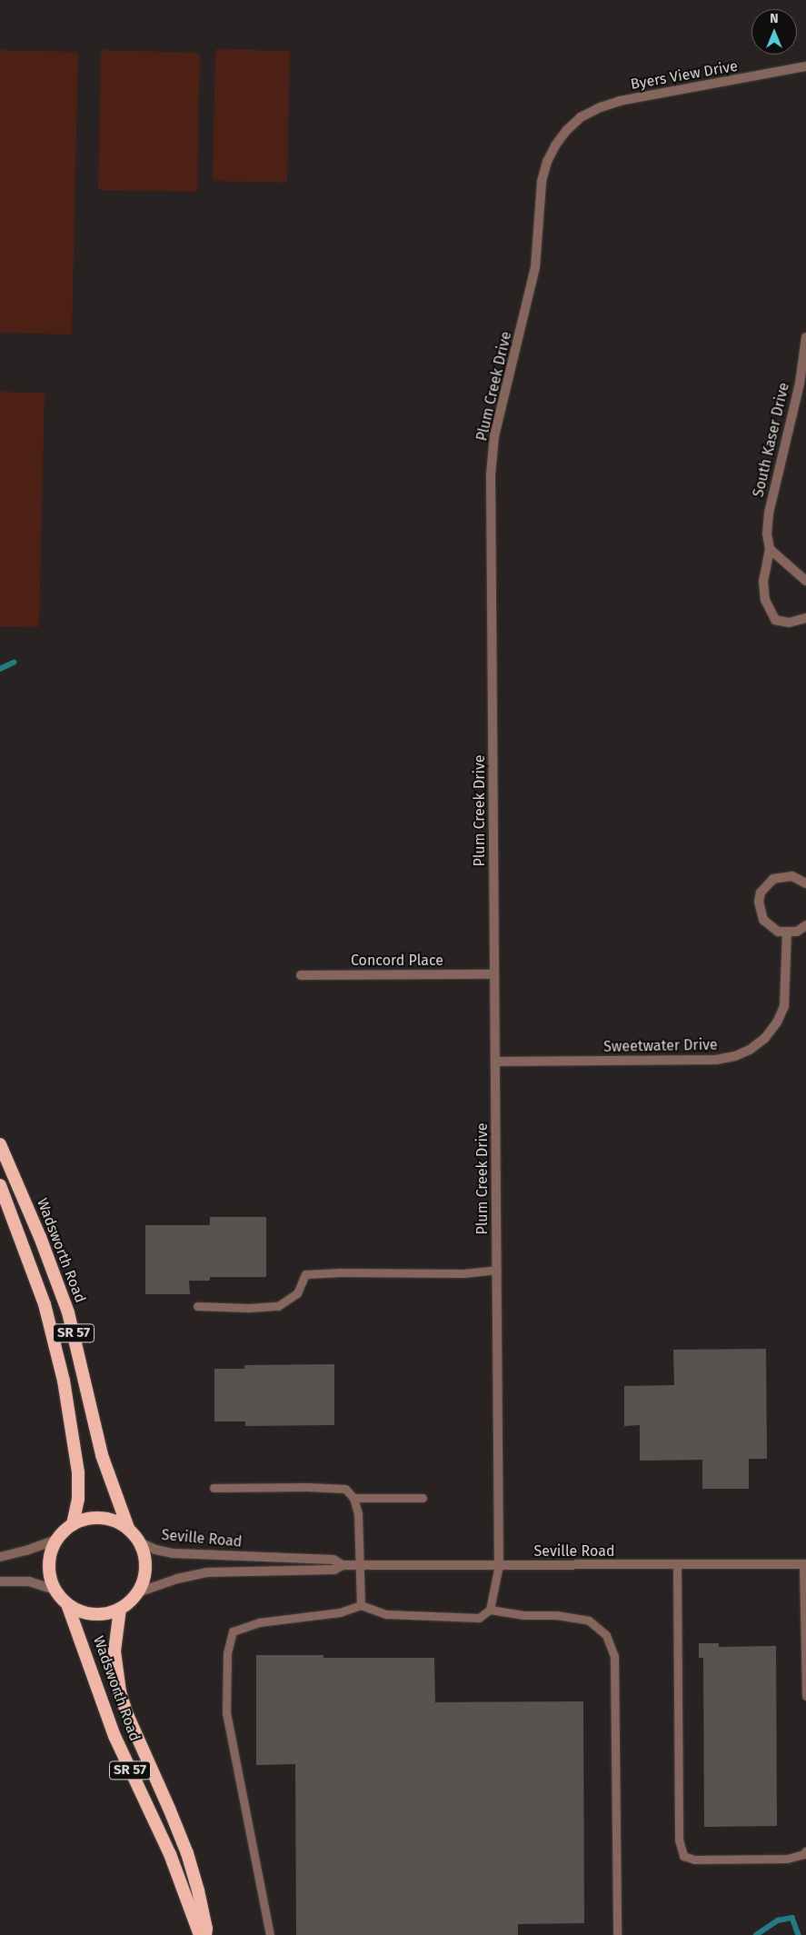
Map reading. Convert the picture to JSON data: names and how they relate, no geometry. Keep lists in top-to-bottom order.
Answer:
{
  "streets": {
    "highway": ["Wadsworth Road", "SR 57"],
    "street": [
      "Byers View Drive",
      "Plum Creek Drive",
      "South Kaser Drive",
      "Concord Place",
      "Sweetwater Drive",
      "Seville Road"
    ]
  },
  "crossings": [
    ["Byers View Drive", "Plum Creek Drive"],
    ["Plum Creek Drive", "Concord Place"],
    ["Plum Creek Drive", "Sweetwater Drive"],
    ["Plum Creek Drive", "Seville Road"],
    ["Wadsworth Road", "SR 57"],
    ["Wadsworth Road", "Seville Road"],
    ["SR 57", "Seville Road"]
  ],
  "north": "top"
}
